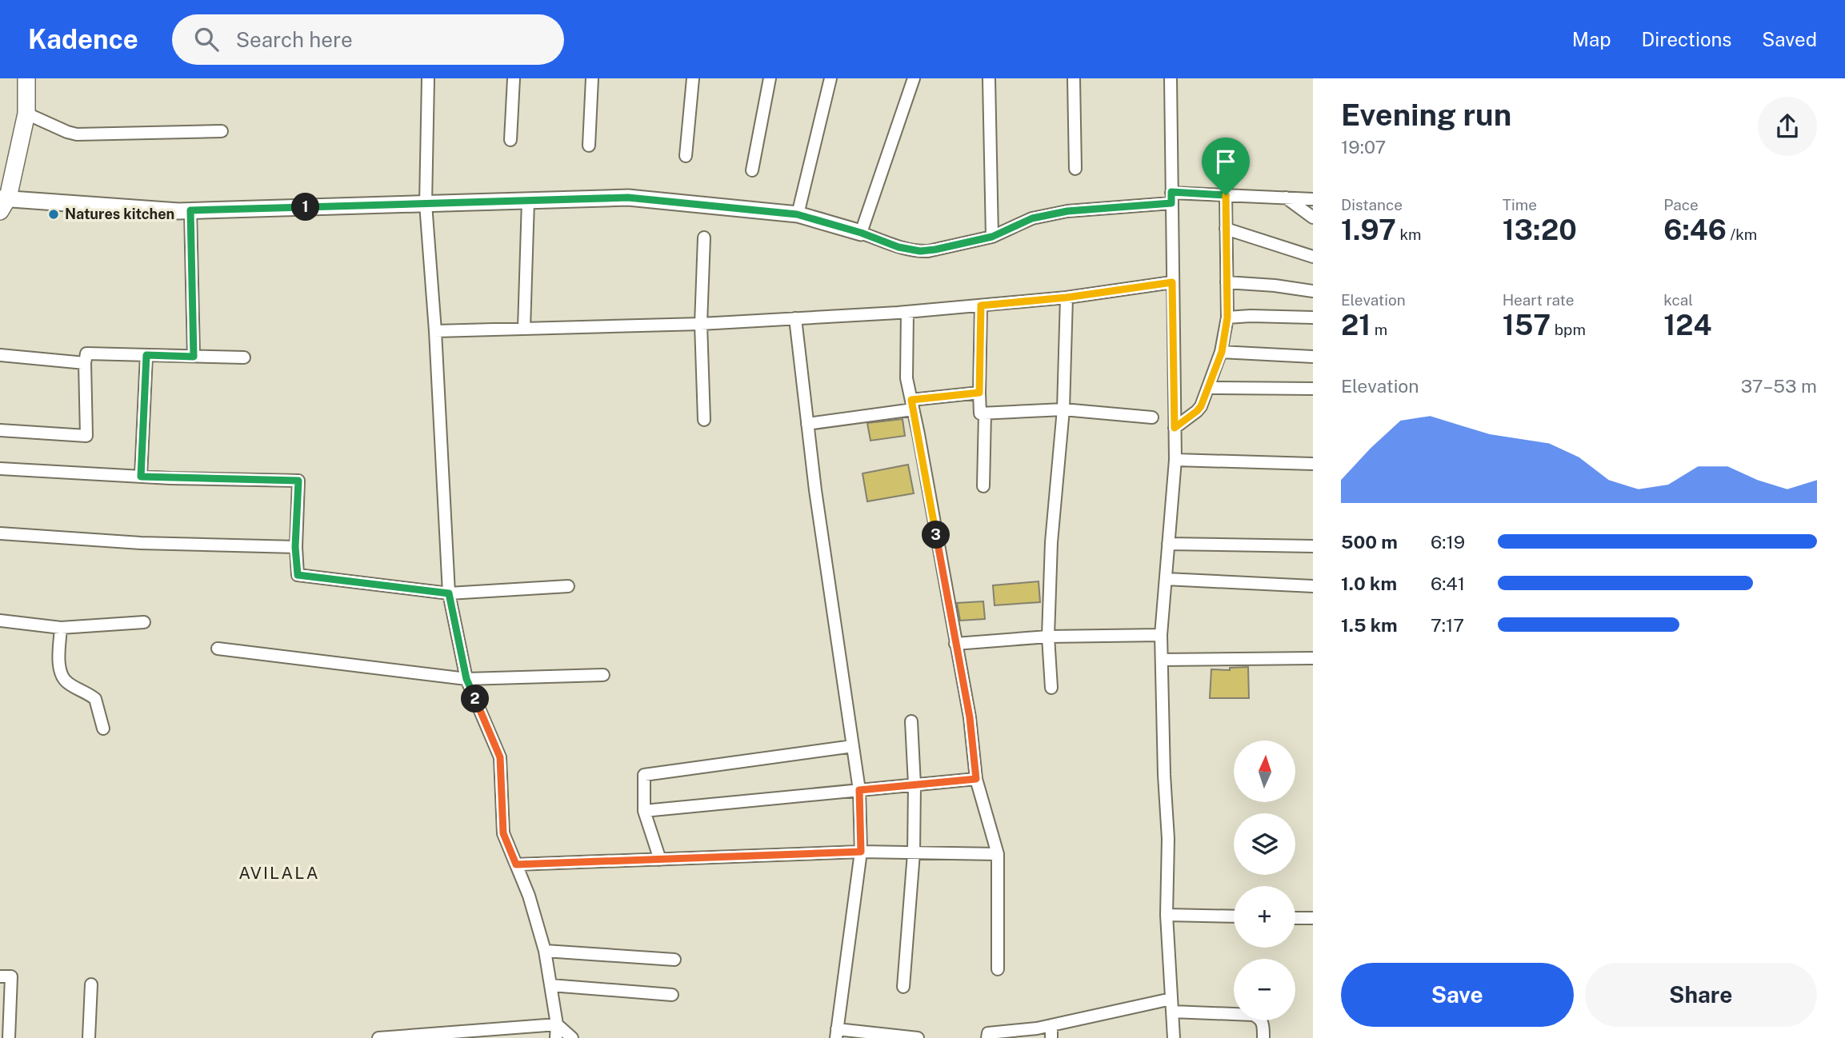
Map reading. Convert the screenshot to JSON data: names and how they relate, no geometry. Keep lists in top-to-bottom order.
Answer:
{
  "districts": ["AVILALA"],
  "places": ["Natures kitchen"],
  "north": "top",
  "page": {
    "header": "Kadence",
    "search": "Search here",
    "nav": ["Map", "Directions", "Saved"],
    "heading": ["Evening run", "19:07"],
    "stats": [
      ["Distance", "1.97 km"],
      ["Time", "13:20"],
      ["Pace", "6:46 /km"],
      ["Elevation", "21 m"],
      ["Heart rate", "157 bpm"],
      ["kcal", "124"]
    ],
    "pins": ["1", "3", "2"],
    "chart": ["Elevation", "37–53 m"],
    "list": [
      {
        "name": "500 m",
        "note": "6:19"
      },
      {
        "name": "1.0 km",
        "note": "6:41"
      },
      {
        "name": "1.5 km",
        "note": "7:17"
      }
    ],
    "map_buttons": ["+", "−"],
    "buttons": ["Save", "Share"]
  }
}
